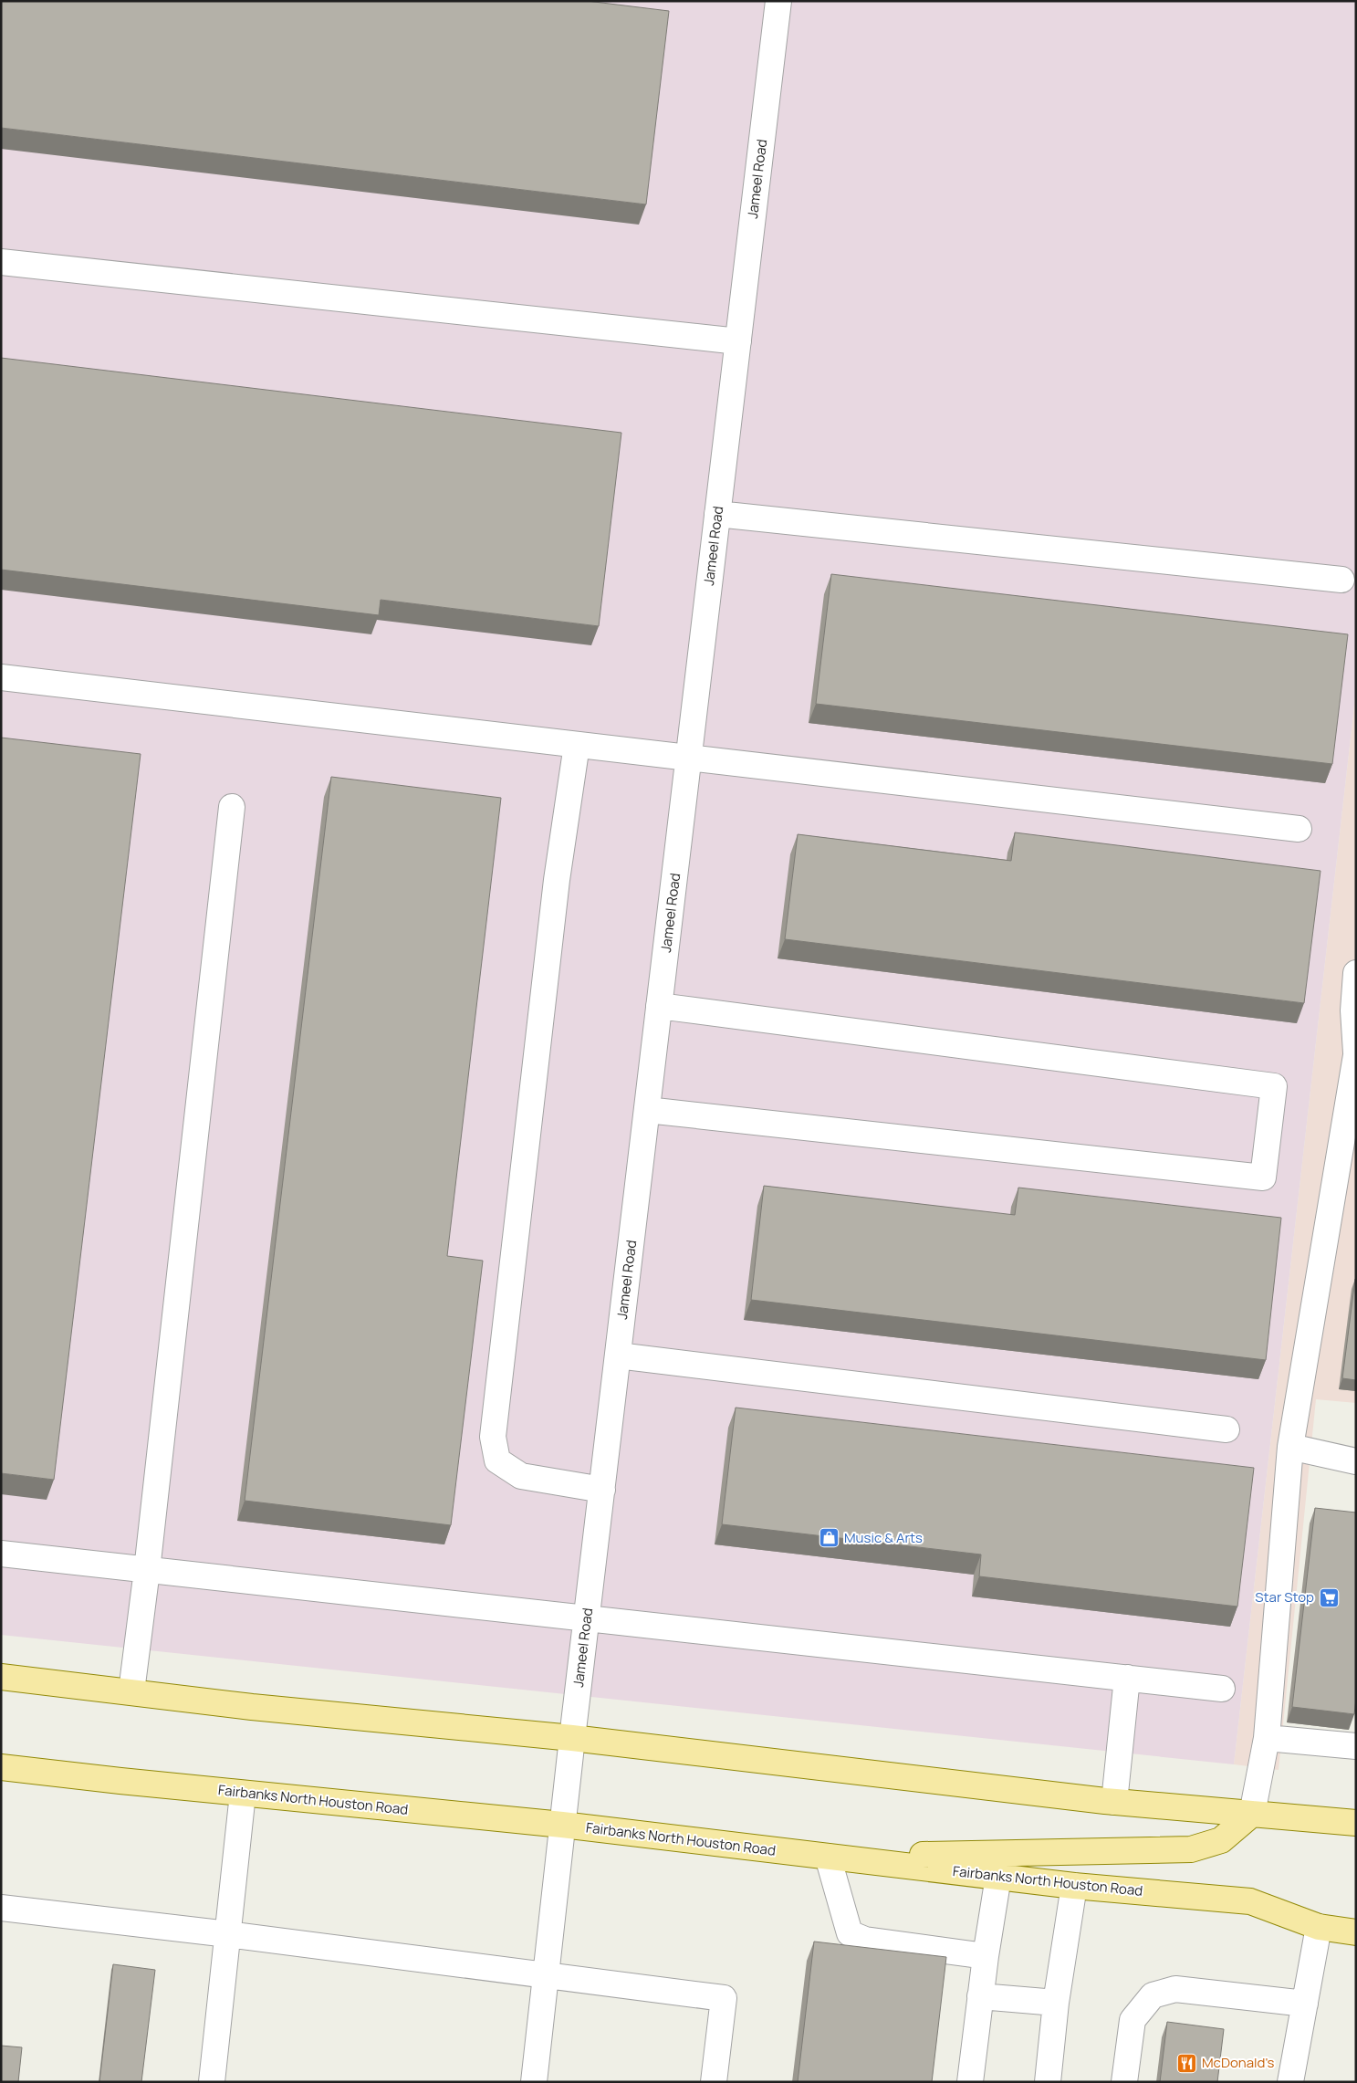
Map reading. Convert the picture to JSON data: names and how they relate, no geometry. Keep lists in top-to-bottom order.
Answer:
{
  "streets": {
    "main road": ["Fairbanks North Houston Road"],
    "street": ["Jameel Road"]
  },
  "crossings": [
    ["Jameel Road", "Fairbanks North Houston Road"]
  ],
  "places": {
    "shop": ["Music & Arts"],
    "supermarket": ["Star Stop"],
    "restaurant": ["McDonald's"]
  }
}
